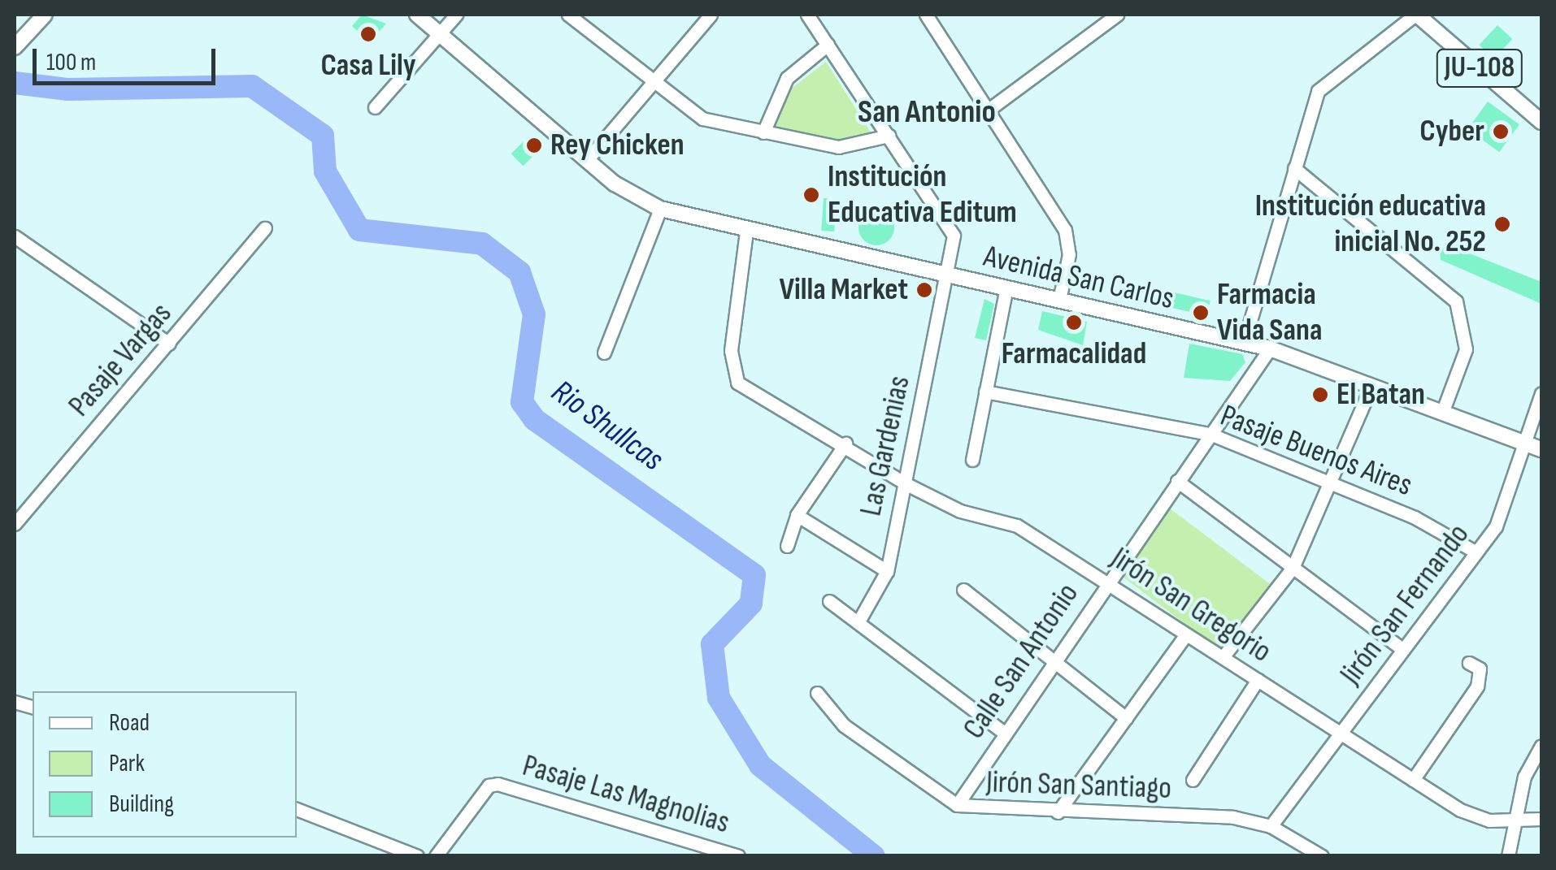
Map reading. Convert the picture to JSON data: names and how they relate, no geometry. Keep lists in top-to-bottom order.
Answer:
{
  "streets": {
    "main road": ["JU-108", "Avenida San Carlos"],
    "street": [
      "Pasaje Vargas",
      "Las Gardenias",
      "Pasaje Buenos Aires",
      "Jirón San Fernando",
      "Jirón San Gregorio",
      "Calle San Antonio",
      "Jirón San Santiago",
      "Pasaje Las Magnolias"
    ]
  },
  "crossings": [
    ["Avenida San Carlos", "Las Gardenias"],
    ["Avenida San Carlos", "Jirón San Fernando"],
    ["Avenida San Carlos", "Jirón San Gregorio"],
    ["Avenida San Carlos", "Calle San Antonio"],
    ["Las Gardenias", "Jirón San Gregorio"],
    ["Pasaje Buenos Aires", "Jirón San Fernando"],
    ["Pasaje Buenos Aires", "Calle San Antonio"],
    ["Jirón San Fernando", "Jirón San Gregorio"],
    ["Jirón San Fernando", "Jirón San Santiago"],
    ["Jirón San Gregorio", "Calle San Antonio"],
    ["Calle San Antonio", "Jirón San Santiago"]
  ],
  "districts": ["San Antonio"],
  "water": ["Rio Shullcas"],
  "places": [
    "Casa Lily",
    "Cyber",
    "Rey Chicken",
    "Institución Educativa Editum",
    "Institución educativa inicial No. 252",
    "Villa Market",
    "Farmacia Vida Sana",
    "Farmacalidad",
    "El Batan"
  ],
  "legend": ["Road", "Park", "Building"],
  "scale_bar": "100 m"
}
